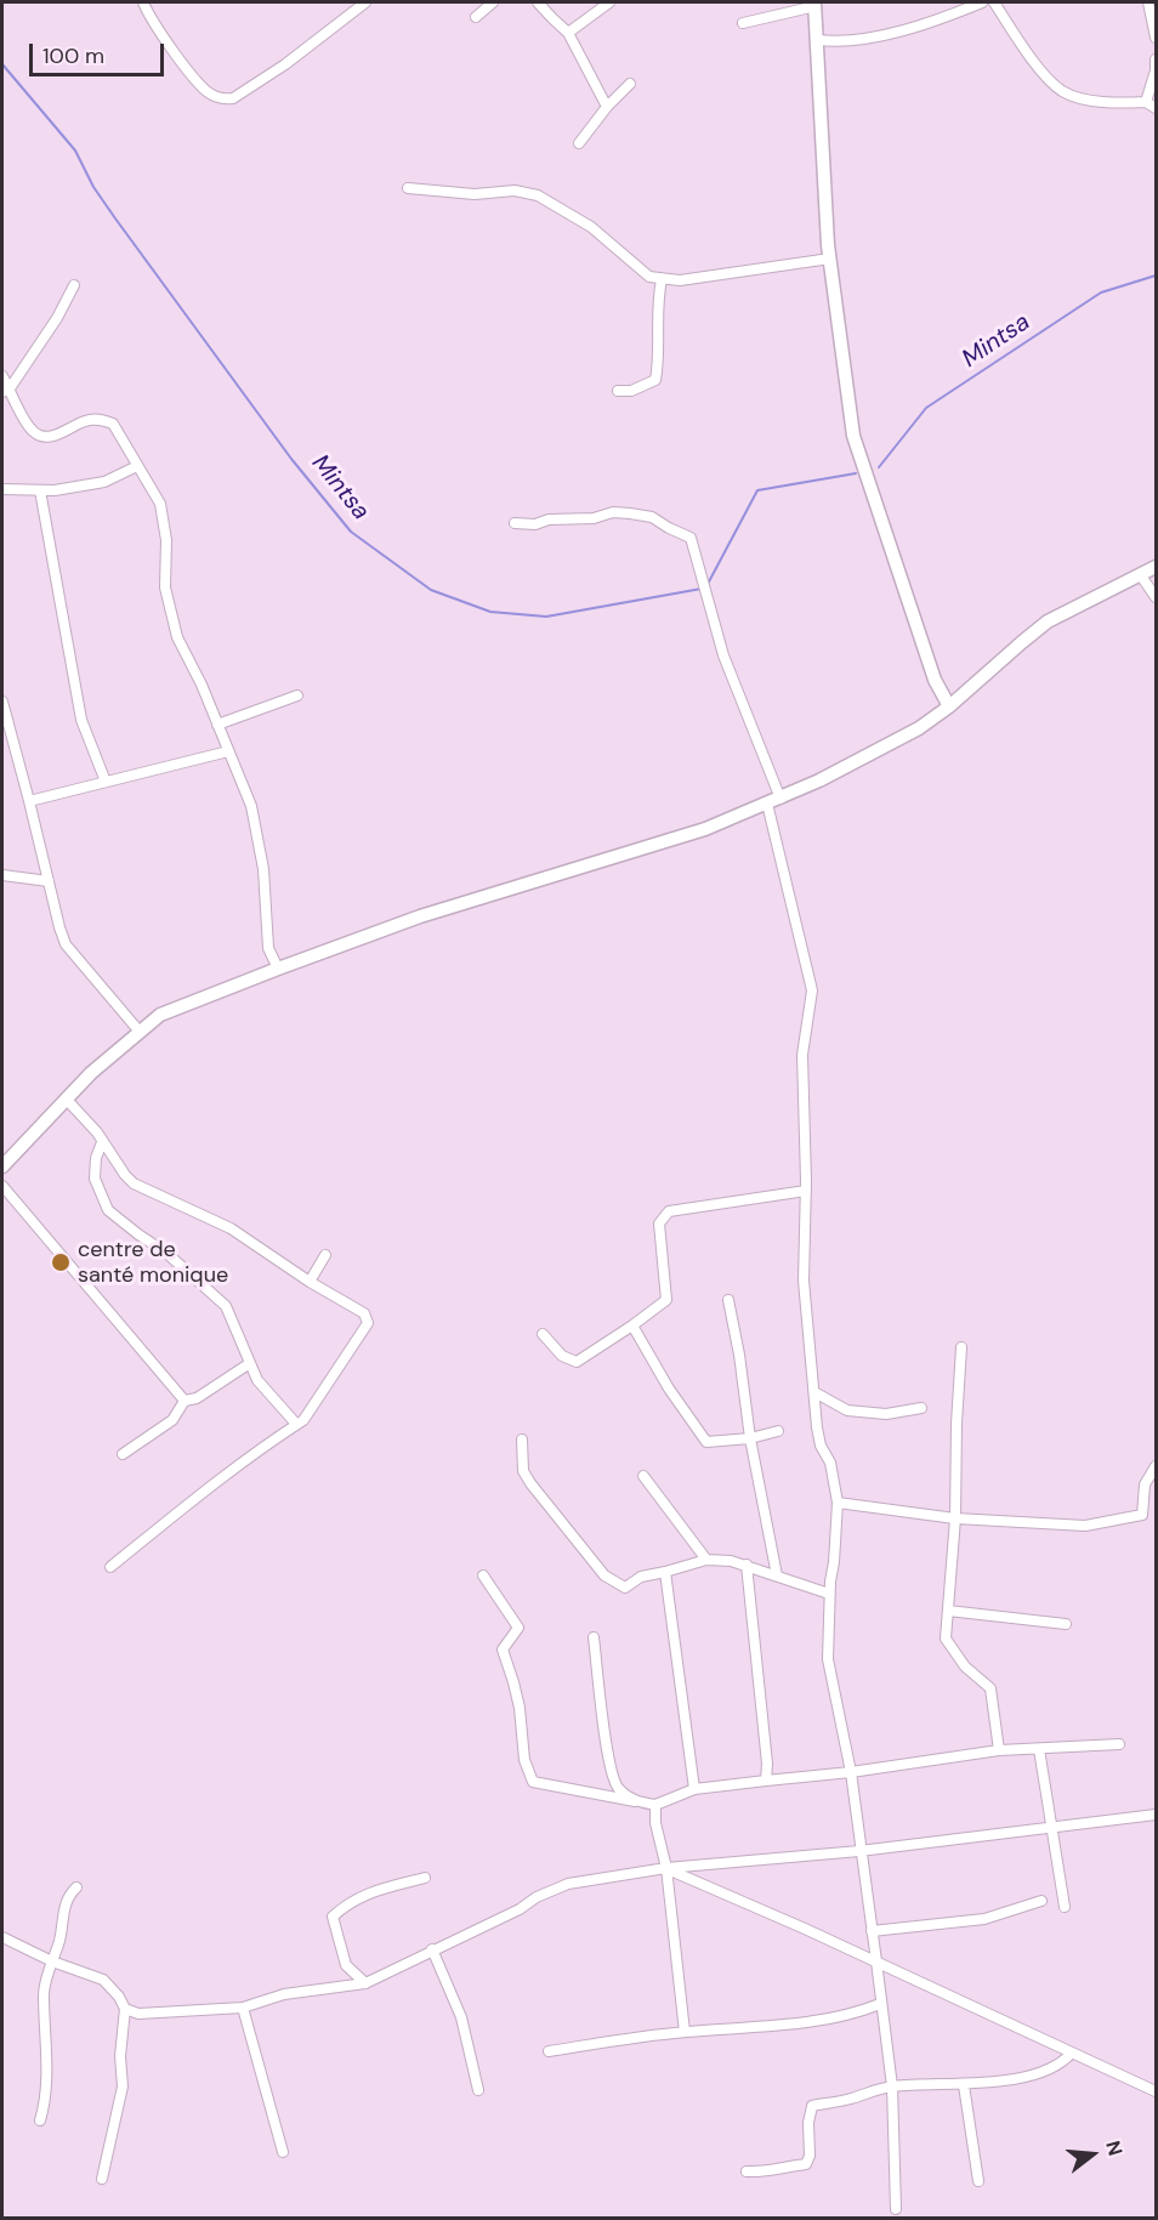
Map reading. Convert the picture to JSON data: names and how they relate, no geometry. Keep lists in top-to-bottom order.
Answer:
{
  "water": ["Mintsa"],
  "places": ["centre de santé monique"],
  "scale_bar": "100 m",
  "north": "right"
}
